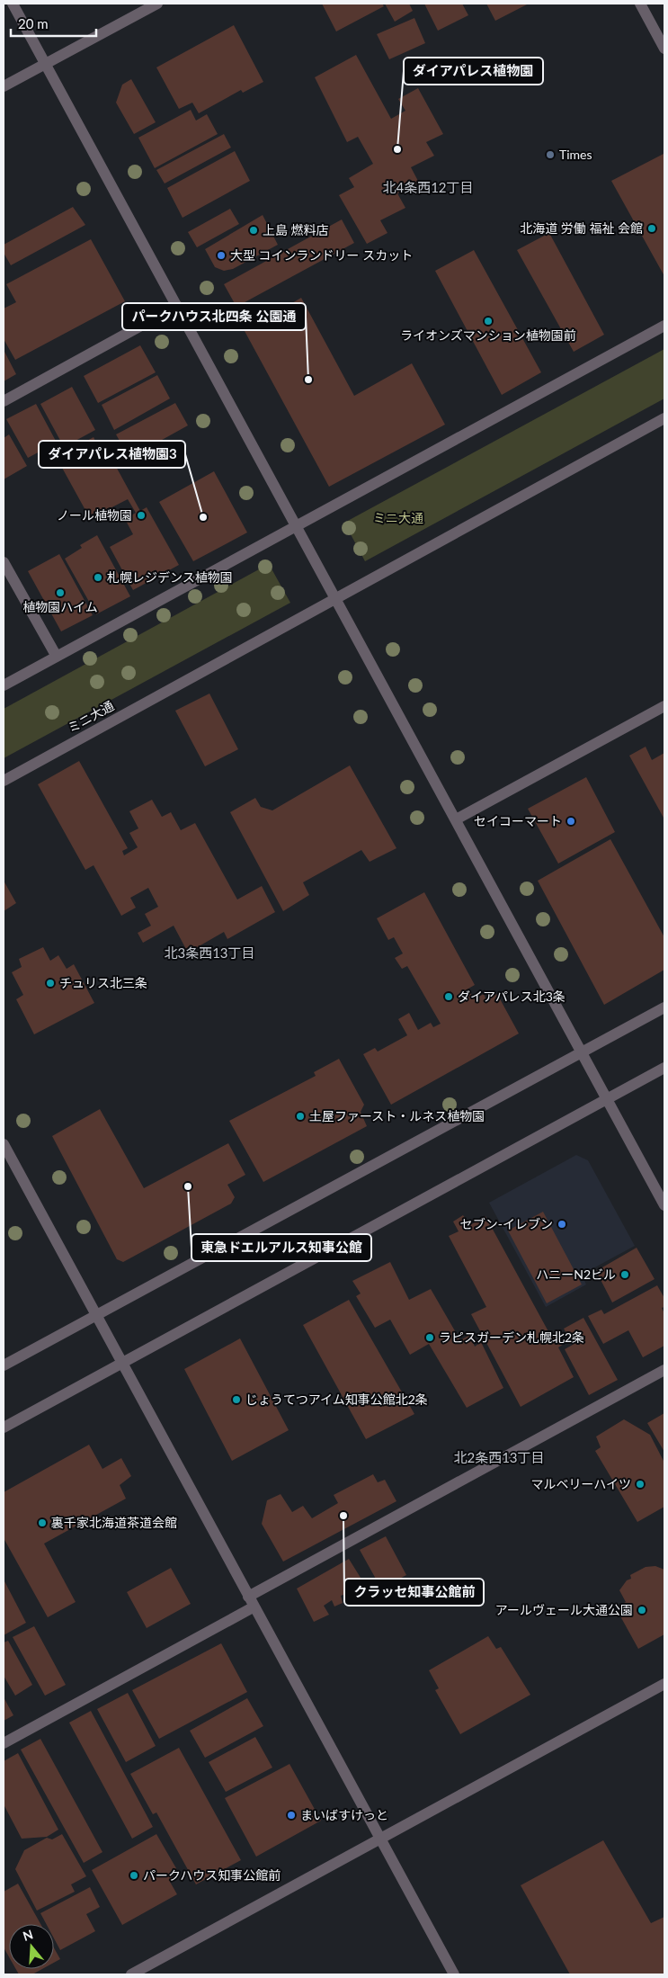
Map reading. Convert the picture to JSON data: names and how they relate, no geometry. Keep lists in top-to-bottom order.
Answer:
{
  "streets": {
    "street": ["ミニ大通"]
  },
  "districts": ["北4条西12丁目", "北3条西13丁目", "北2条西13丁目"],
  "parks": ["ミニ大通"],
  "places": [
    "ダイアパレス植物園",
    "Times",
    "北海道 労働 福祉 会館",
    "上島 燃料店",
    "大型 コインランドリー スカット",
    "ライオンズマンション植物園前",
    "パークハウス北四条 公園通",
    "ノール植物園",
    "ダイアパレス植物園3",
    "札幌レジデンス植物園",
    "植物園ハイム",
    "セイコーマート",
    "チュリス北三条",
    "ダイアパレス北3条",
    "土屋ファースト・ルネス植物園",
    "東急ドエルアルス知事公館",
    "セブン-イレブン",
    "ハニーN2ビル",
    "ラピスガーデン札幌北2条",
    "じょうてつアイム知事公館北2条",
    "マルベリーハイツ",
    "クラッセ知事公館前",
    "裏千家北海道茶道会館",
    "アールヴェール大通公園",
    "まいばすけっと",
    "パークハウス知事公館前"
  ],
  "scale_bar": "20 m",
  "north": "top"
}
